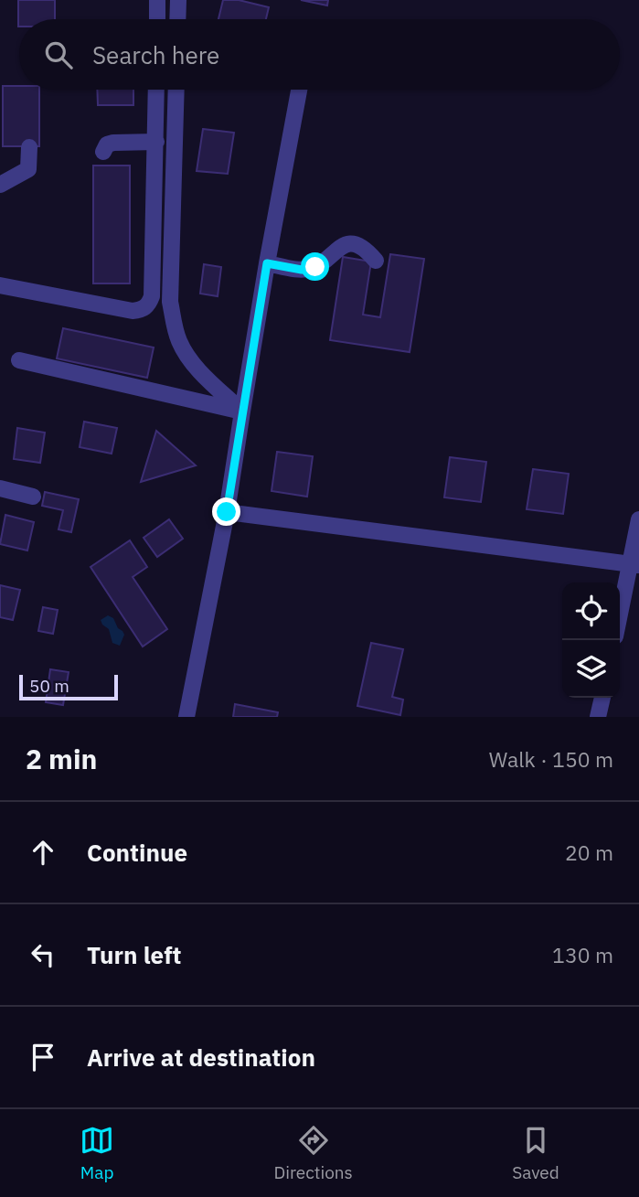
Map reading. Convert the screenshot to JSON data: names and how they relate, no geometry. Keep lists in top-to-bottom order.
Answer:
{
  "scale_bar": "50 m",
  "page": {
    "search": "Search here",
    "scale": "50 m",
    "heading": ["2 min", "Walk · 150 m"],
    "list": [
      ["Continue", "20 m"],
      ["Turn left", "130 m"],
      "Arrive at destination"
    ],
    "nav": ["Map", "Directions", "Saved"]
  }
}
